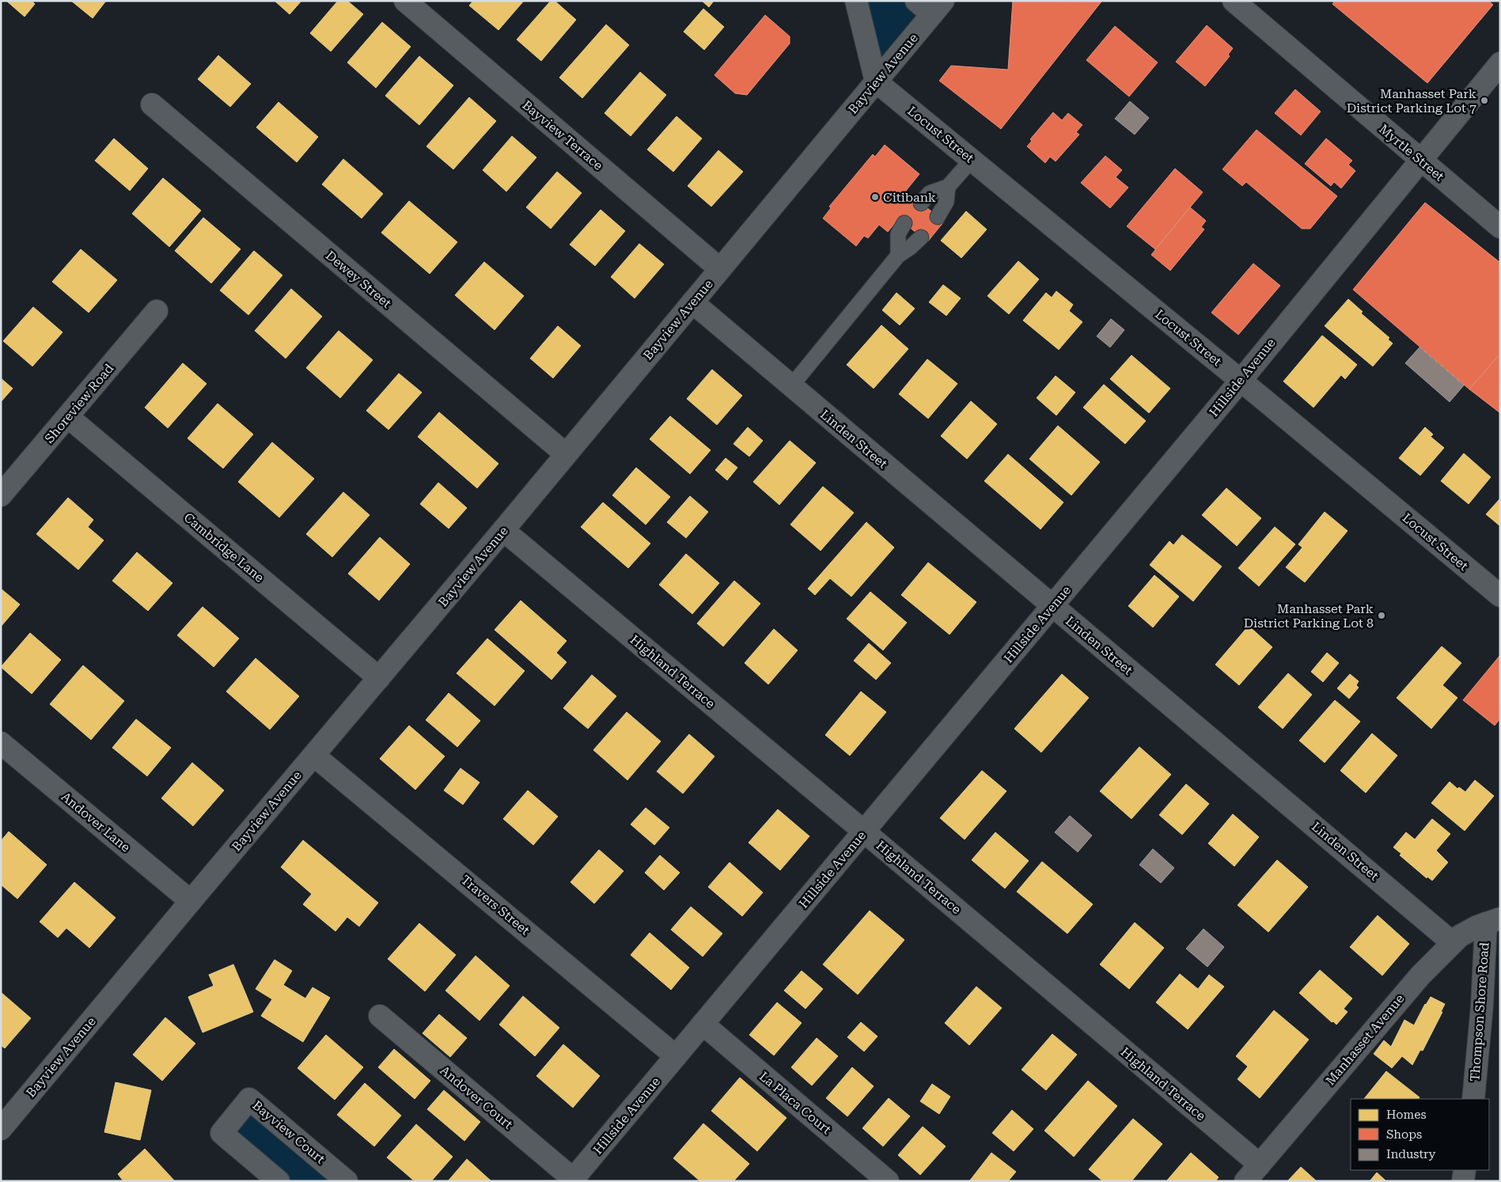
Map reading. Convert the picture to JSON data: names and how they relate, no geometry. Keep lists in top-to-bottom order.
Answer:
{
  "streets": {
    "street": [
      "Bayview Avenue",
      "Locust Street",
      "Bayview Terrace",
      "Myrtle Street",
      "Dewey Street",
      "Hillside Avenue",
      "Shoreview Road",
      "Linden Street",
      "Cambridge Lane",
      "Highland Terrace",
      "Andover Lane",
      "Travers Street",
      "Thompson Shore Road",
      "Manhasset Avenue",
      "Andover Court",
      "La Placa Court",
      "Bayview Court"
    ]
  },
  "crossings": [
    ["Bayview Avenue", "Locust Street"],
    ["Bayview Avenue", "Bayview Terrace"],
    ["Bayview Avenue", "Dewey Street"],
    ["Bayview Avenue", "Linden Street"],
    ["Bayview Avenue", "Cambridge Lane"],
    ["Bayview Avenue", "Highland Terrace"],
    ["Bayview Avenue", "Andover Lane"],
    ["Bayview Avenue", "Travers Street"],
    ["Locust Street", "Hillside Avenue"],
    ["Myrtle Street", "Hillside Avenue"],
    ["Hillside Avenue", "Linden Street"],
    ["Hillside Avenue", "Highland Terrace"],
    ["Hillside Avenue", "Travers Street"],
    ["Hillside Avenue", "Andover Court"],
    ["Hillside Avenue", "La Placa Court"],
    ["Shoreview Road", "Cambridge Lane"],
    ["Linden Street", "Manhasset Avenue"],
    ["Highland Terrace", "Manhasset Avenue"],
    ["Thompson Shore Road", "Manhasset Avenue"]
  ],
  "places": ["Manhasset Park District Parking Lot 7", "Citibank", "Manhasset Park District Parking Lot 8"],
  "legend": ["Homes", "Shops", "Industry"]
}
